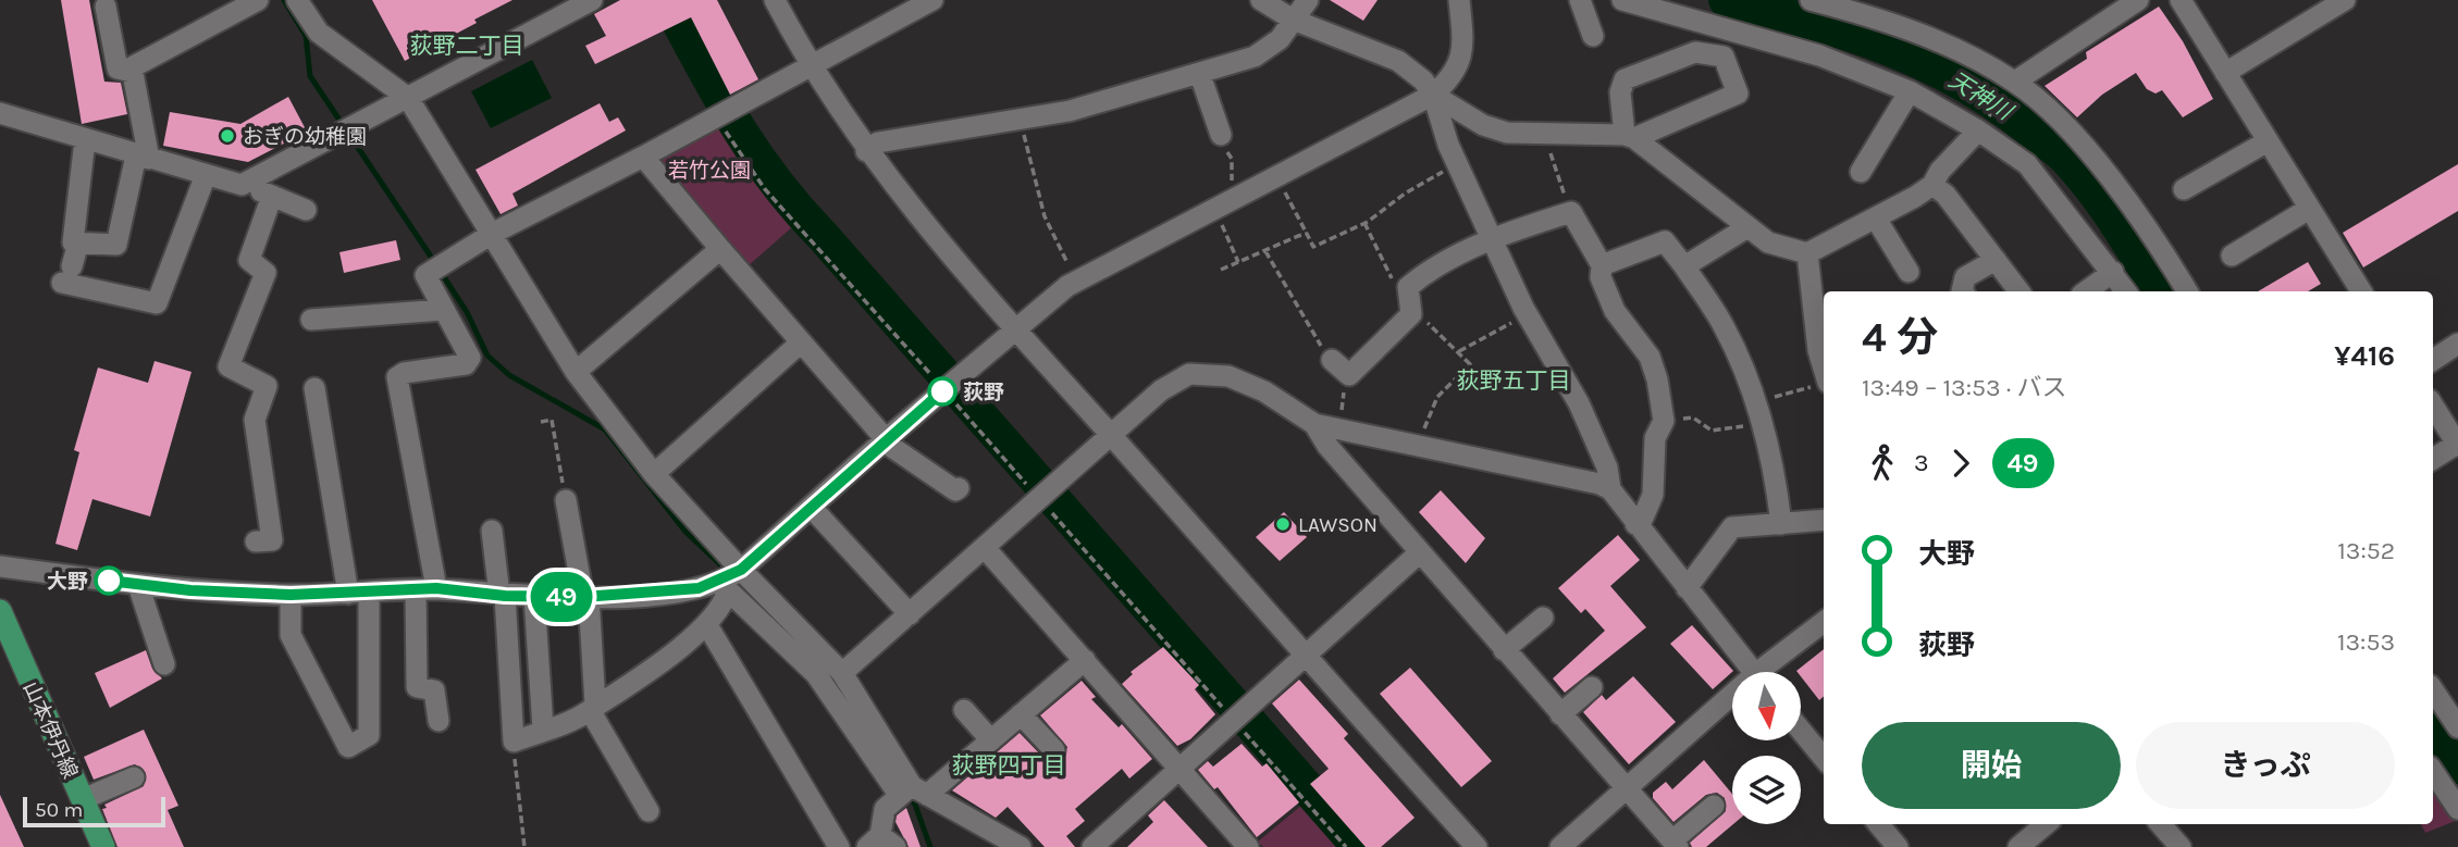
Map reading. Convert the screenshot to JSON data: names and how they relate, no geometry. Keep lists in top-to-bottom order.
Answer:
{
  "streets": {
    "main road": ["山本伊丹線"]
  },
  "districts": ["荻野二丁目", "荻野五丁目", "荻野四丁目"],
  "water": ["天神川"],
  "parks": ["若竹公園"],
  "places": [
    "おぎの幼稚園",
    "荻野",
    "LAWSON",
    "大野"
  ],
  "lines": ["bus line 49"],
  "scale_bar": "50 m",
  "north": "bottom",
  "page": {
    "on_map": "49",
    "heading": ["4 分", "13:49 – 13:53 · バス", "¥416"],
    "legs": ["3", "49"],
    "list": [
      {
        "name": "大野",
        "value": "13:52"
      },
      {
        "name": "荻野",
        "value": "13:53"
      }
    ],
    "buttons": ["開始", "きっぷ"],
    "scale": "50 m"
  }
}
